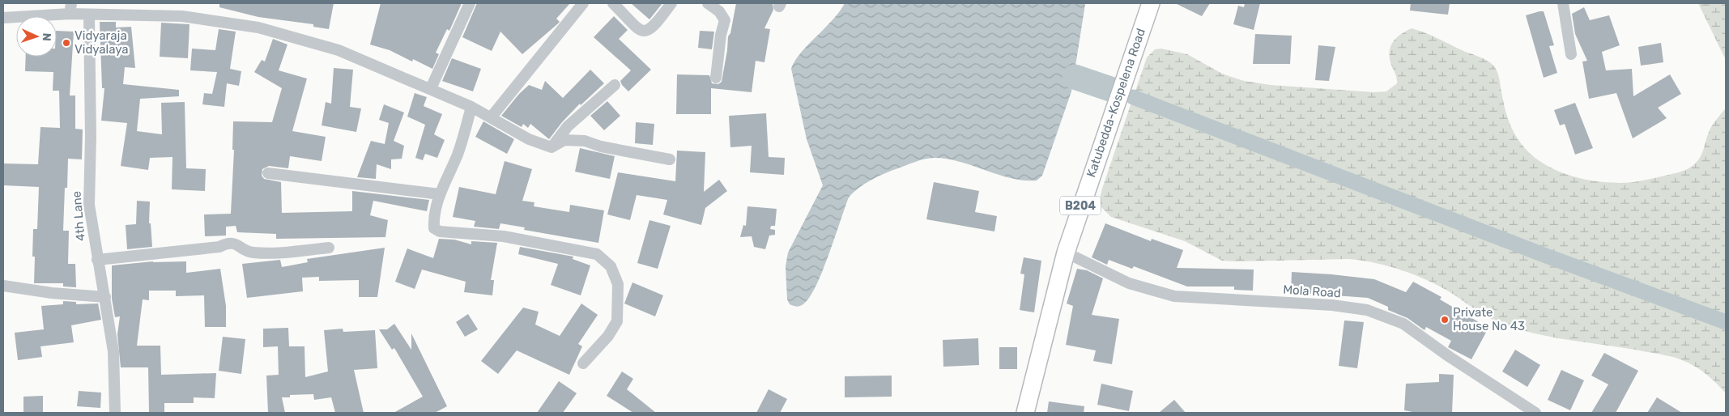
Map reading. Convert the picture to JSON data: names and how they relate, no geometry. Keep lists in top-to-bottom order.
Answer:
{
  "streets": {
    "main road": ["Katubedda-Kospelena Road", "B204"],
    "street": ["4th Lane", "Mola Road"]
  },
  "crossings": [
    ["Katubedda-Kospelena Road", "Mola Road"]
  ],
  "places": ["Vidyaraja Vidyalaya", "Private House No 43"],
  "north": "right"
}
